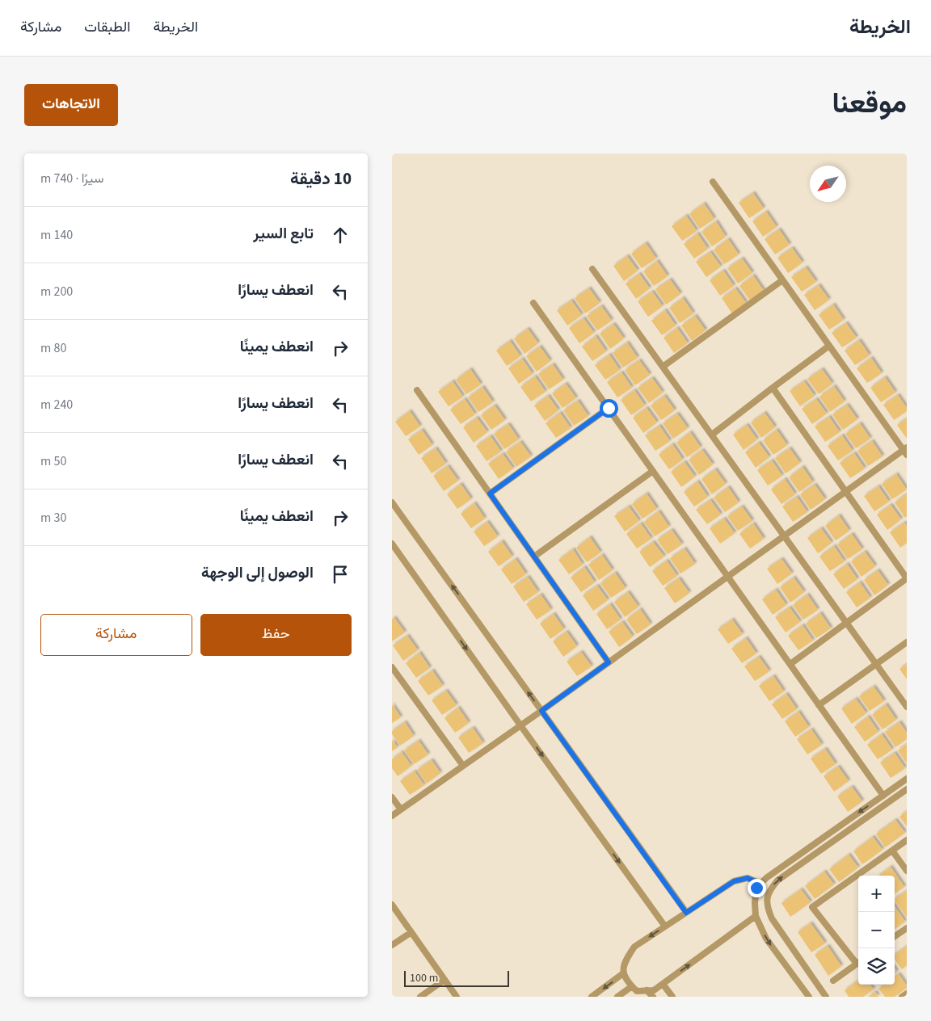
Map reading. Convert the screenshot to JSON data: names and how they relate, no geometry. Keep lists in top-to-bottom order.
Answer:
{
  "scale_bar": "100 m",
  "north": "bottom left",
  "page": {
    "header": "الخريطة",
    "nav": ["الخريطة", "الطبقات", "مشاركة"],
    "title": "موقعنا",
    "buttons": [
      "الاتجاهات",
      ["حفظ", "مشاركة"]
    ],
    "heading": ["10 دقيقة", "سيرًا · 740 m"],
    "list": [
      ["تابع السير", "140 m"],
      ["انعطف يسارًا", "200 m"],
      ["انعطف يمينًا", "80 m"],
      ["انعطف يسارًا", "240 m"],
      ["انعطف يسارًا", "50 m"],
      ["انعطف يمينًا", "30 m"],
      "الوصول إلى الوجهة"
    ],
    "map_buttons": ["+", "−"],
    "scale": "100 m"
  }
}
